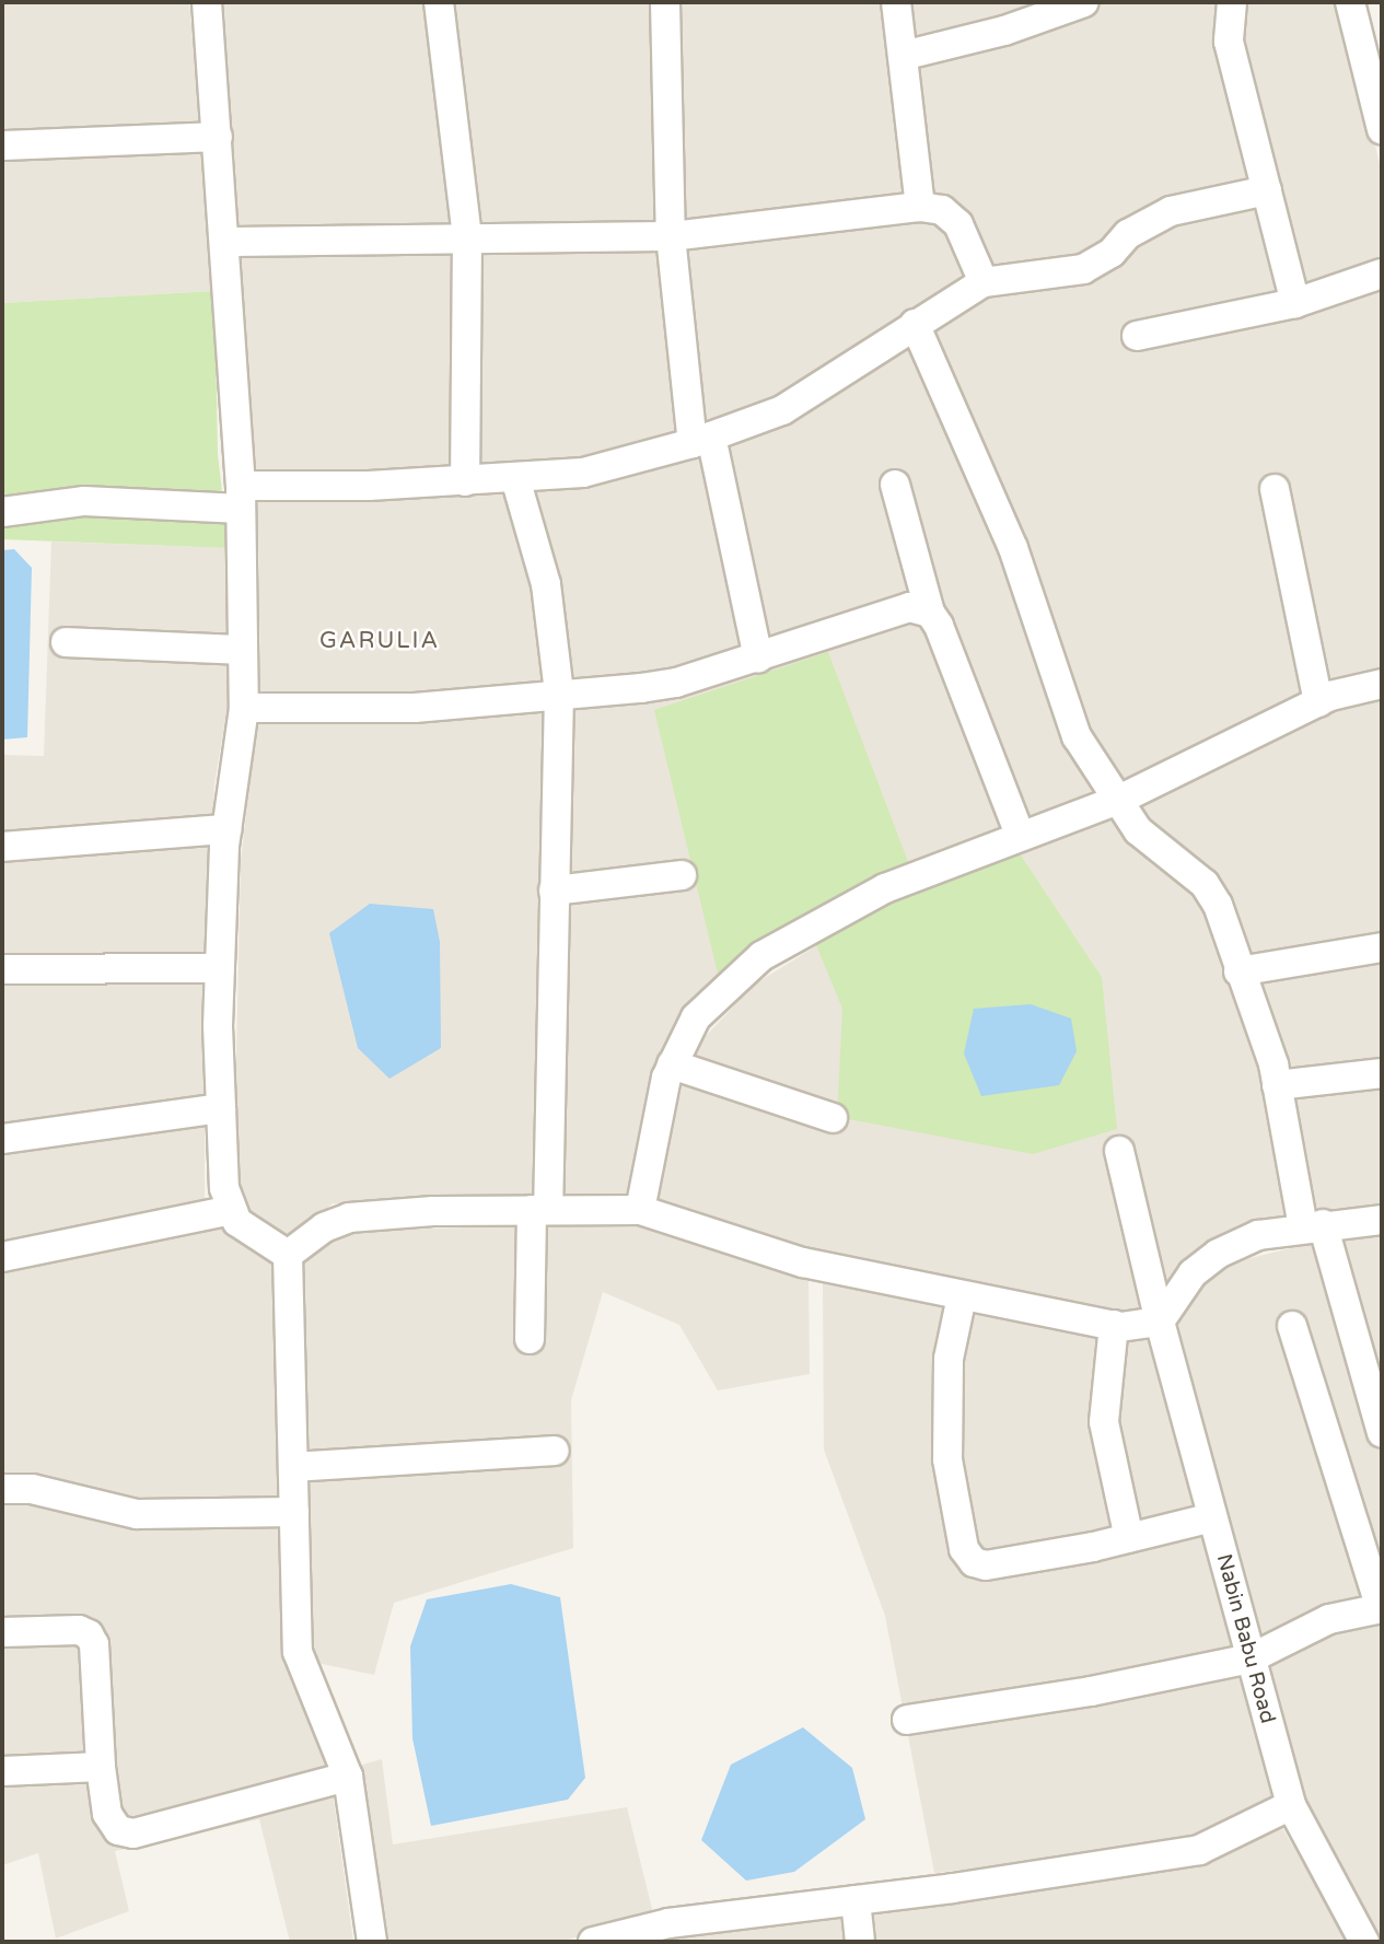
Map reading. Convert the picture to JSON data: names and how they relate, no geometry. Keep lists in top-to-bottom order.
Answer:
{
  "streets": {
    "street": ["Nabin Babu Road"]
  },
  "districts": ["GARULIA"]
}
